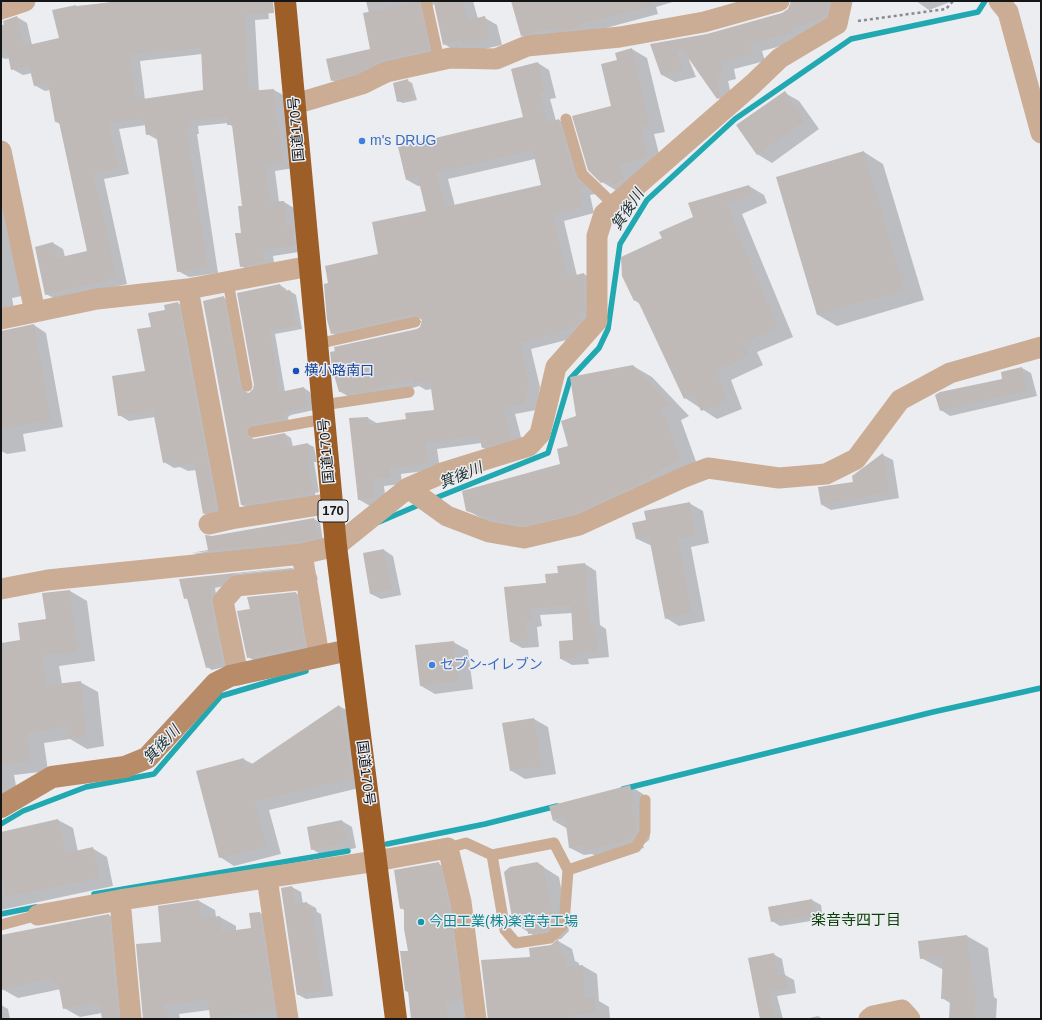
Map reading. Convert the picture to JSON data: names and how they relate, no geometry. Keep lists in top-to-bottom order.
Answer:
{
  "streets": {
    "highway": ["国道170号", "170"]
  },
  "districts": ["楽音寺四丁目"],
  "water": ["箕後川"],
  "places": [
    "m's DRUG",
    "横小路南口",
    "セブン-イレブン",
    "今田工業(株)楽音寺工場"
  ]
}
